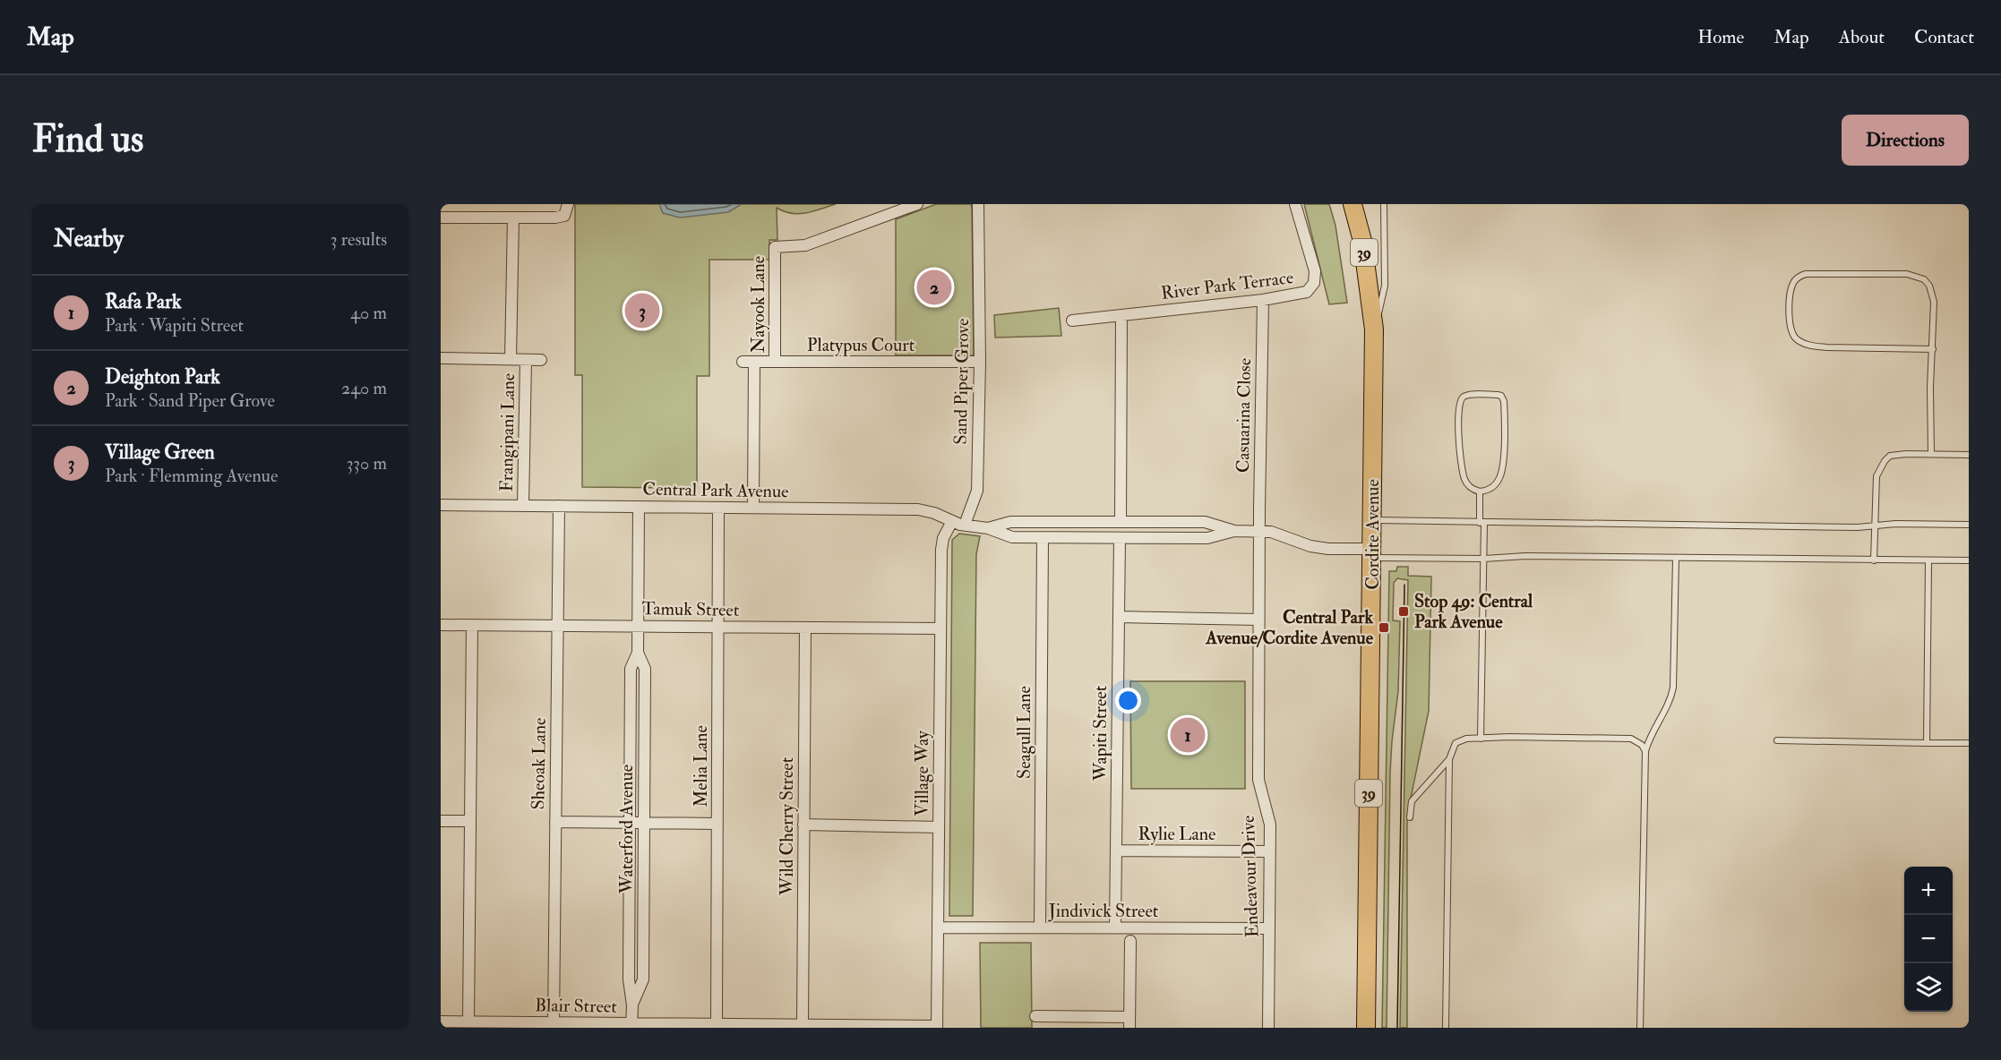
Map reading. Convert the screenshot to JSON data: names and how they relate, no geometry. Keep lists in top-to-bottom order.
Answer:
{
  "streets": {
    "main road": ["39", "Cordite Avenue"],
    "street": [
      "River Park Terrace",
      "Nayook Lane",
      "Platypus Court",
      "Sand Piper Grove",
      "Casuarina Close",
      "Frangipani Lane",
      "Central Park Avenue",
      "Tamuk Street",
      "Seagull Lane",
      "Wapiti Street",
      "Sheoak Lane",
      "Melia Lane",
      "Village Way",
      "Wild Cherry Street",
      "Waterford Avenue",
      "Rylie Lane",
      "Endeavour Drive",
      "Jindivick Street",
      "Blair Street"
    ]
  },
  "crossings": [
    ["River Park Terrace", "Casuarina Close"],
    ["Nayook Lane", "Platypus Court"],
    ["Nayook Lane", "Central Park Avenue"],
    ["Platypus Court", "Sand Piper Grove"],
    ["Sand Piper Grove", "Central Park Avenue"],
    ["Casuarina Close", "Central Park Avenue"],
    ["Casuarina Close", "Endeavour Drive"],
    ["Frangipani Lane", "Central Park Avenue"],
    ["Central Park Avenue", "Cordite Avenue"],
    ["Central Park Avenue", "Seagull Lane"],
    ["Central Park Avenue", "Wapiti Street"],
    ["Central Park Avenue", "Sheoak Lane"],
    ["Central Park Avenue", "Melia Lane"],
    ["Central Park Avenue", "Village Way"],
    ["Central Park Avenue", "Waterford Avenue"],
    ["Central Park Avenue", "Endeavour Drive"],
    ["Tamuk Street", "Sheoak Lane"],
    ["Tamuk Street", "Melia Lane"],
    ["Tamuk Street", "Village Way"],
    ["Tamuk Street", "Wild Cherry Street"],
    ["Tamuk Street", "Waterford Avenue"],
    ["Seagull Lane", "Jindivick Street"],
    ["Wapiti Street", "Rylie Lane"],
    ["Wapiti Street", "Jindivick Street"],
    ["Sheoak Lane", "Blair Street"],
    ["Melia Lane", "Blair Street"],
    ["Village Way", "Jindivick Street"],
    ["Village Way", "Blair Street"],
    ["Wild Cherry Street", "Blair Street"],
    ["Waterford Avenue", "Blair Street"],
    ["Rylie Lane", "Endeavour Drive"],
    ["Endeavour Drive", "Jindivick Street"]
  ],
  "places": {
    "transit": ["Stop 49: Central Park Avenue", "Central Park Avenue/Cordite Avenue"]
  },
  "page": {
    "header": "Map",
    "nav": [
      "Home",
      "Map",
      "About",
      "Contact"
    ],
    "buttons": "Directions",
    "title": "Find us",
    "heading": ["Nearby", "3 results"],
    "pins": ["2", "3", "1"],
    "list": [
      {
        "mark": "1",
        "name": "Rafa Park",
        "note": "Park · Wapiti Street",
        "value": "40 m"
      },
      {
        "mark": "2",
        "name": "Deighton Park",
        "note": "Park · Sand Piper Grove",
        "value": "240 m"
      },
      {
        "mark": "3",
        "name": "Village Green",
        "note": "Park · Flemming Avenue",
        "value": "330 m"
      }
    ],
    "map_buttons": ["+", "−"]
  }
}
